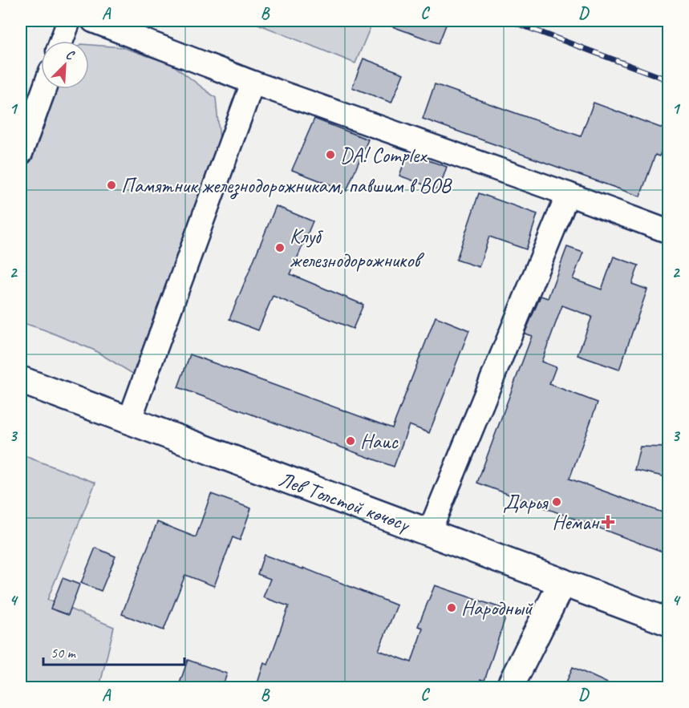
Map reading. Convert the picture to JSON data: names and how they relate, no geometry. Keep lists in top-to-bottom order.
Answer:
{
  "streets": {
    "main road": ["Лев Толстой көчөсү"]
  },
  "places": {
    "other": [
      "DA! Complex",
      "Памятник железнодорожникам, павшим в ВОВ",
      "Клуб железнодорожников",
      "Наис",
      "Дарья",
      "Народный"
    ],
    "health": ["Неман"]
  },
  "scale_bar": "50 m",
  "north": "top right",
  "grid": {
    "columns": [
      "A",
      "B",
      "C",
      "D"
    ],
    "rows": [
      "1",
      "2",
      "3",
      "4"
    ]
  }
}
